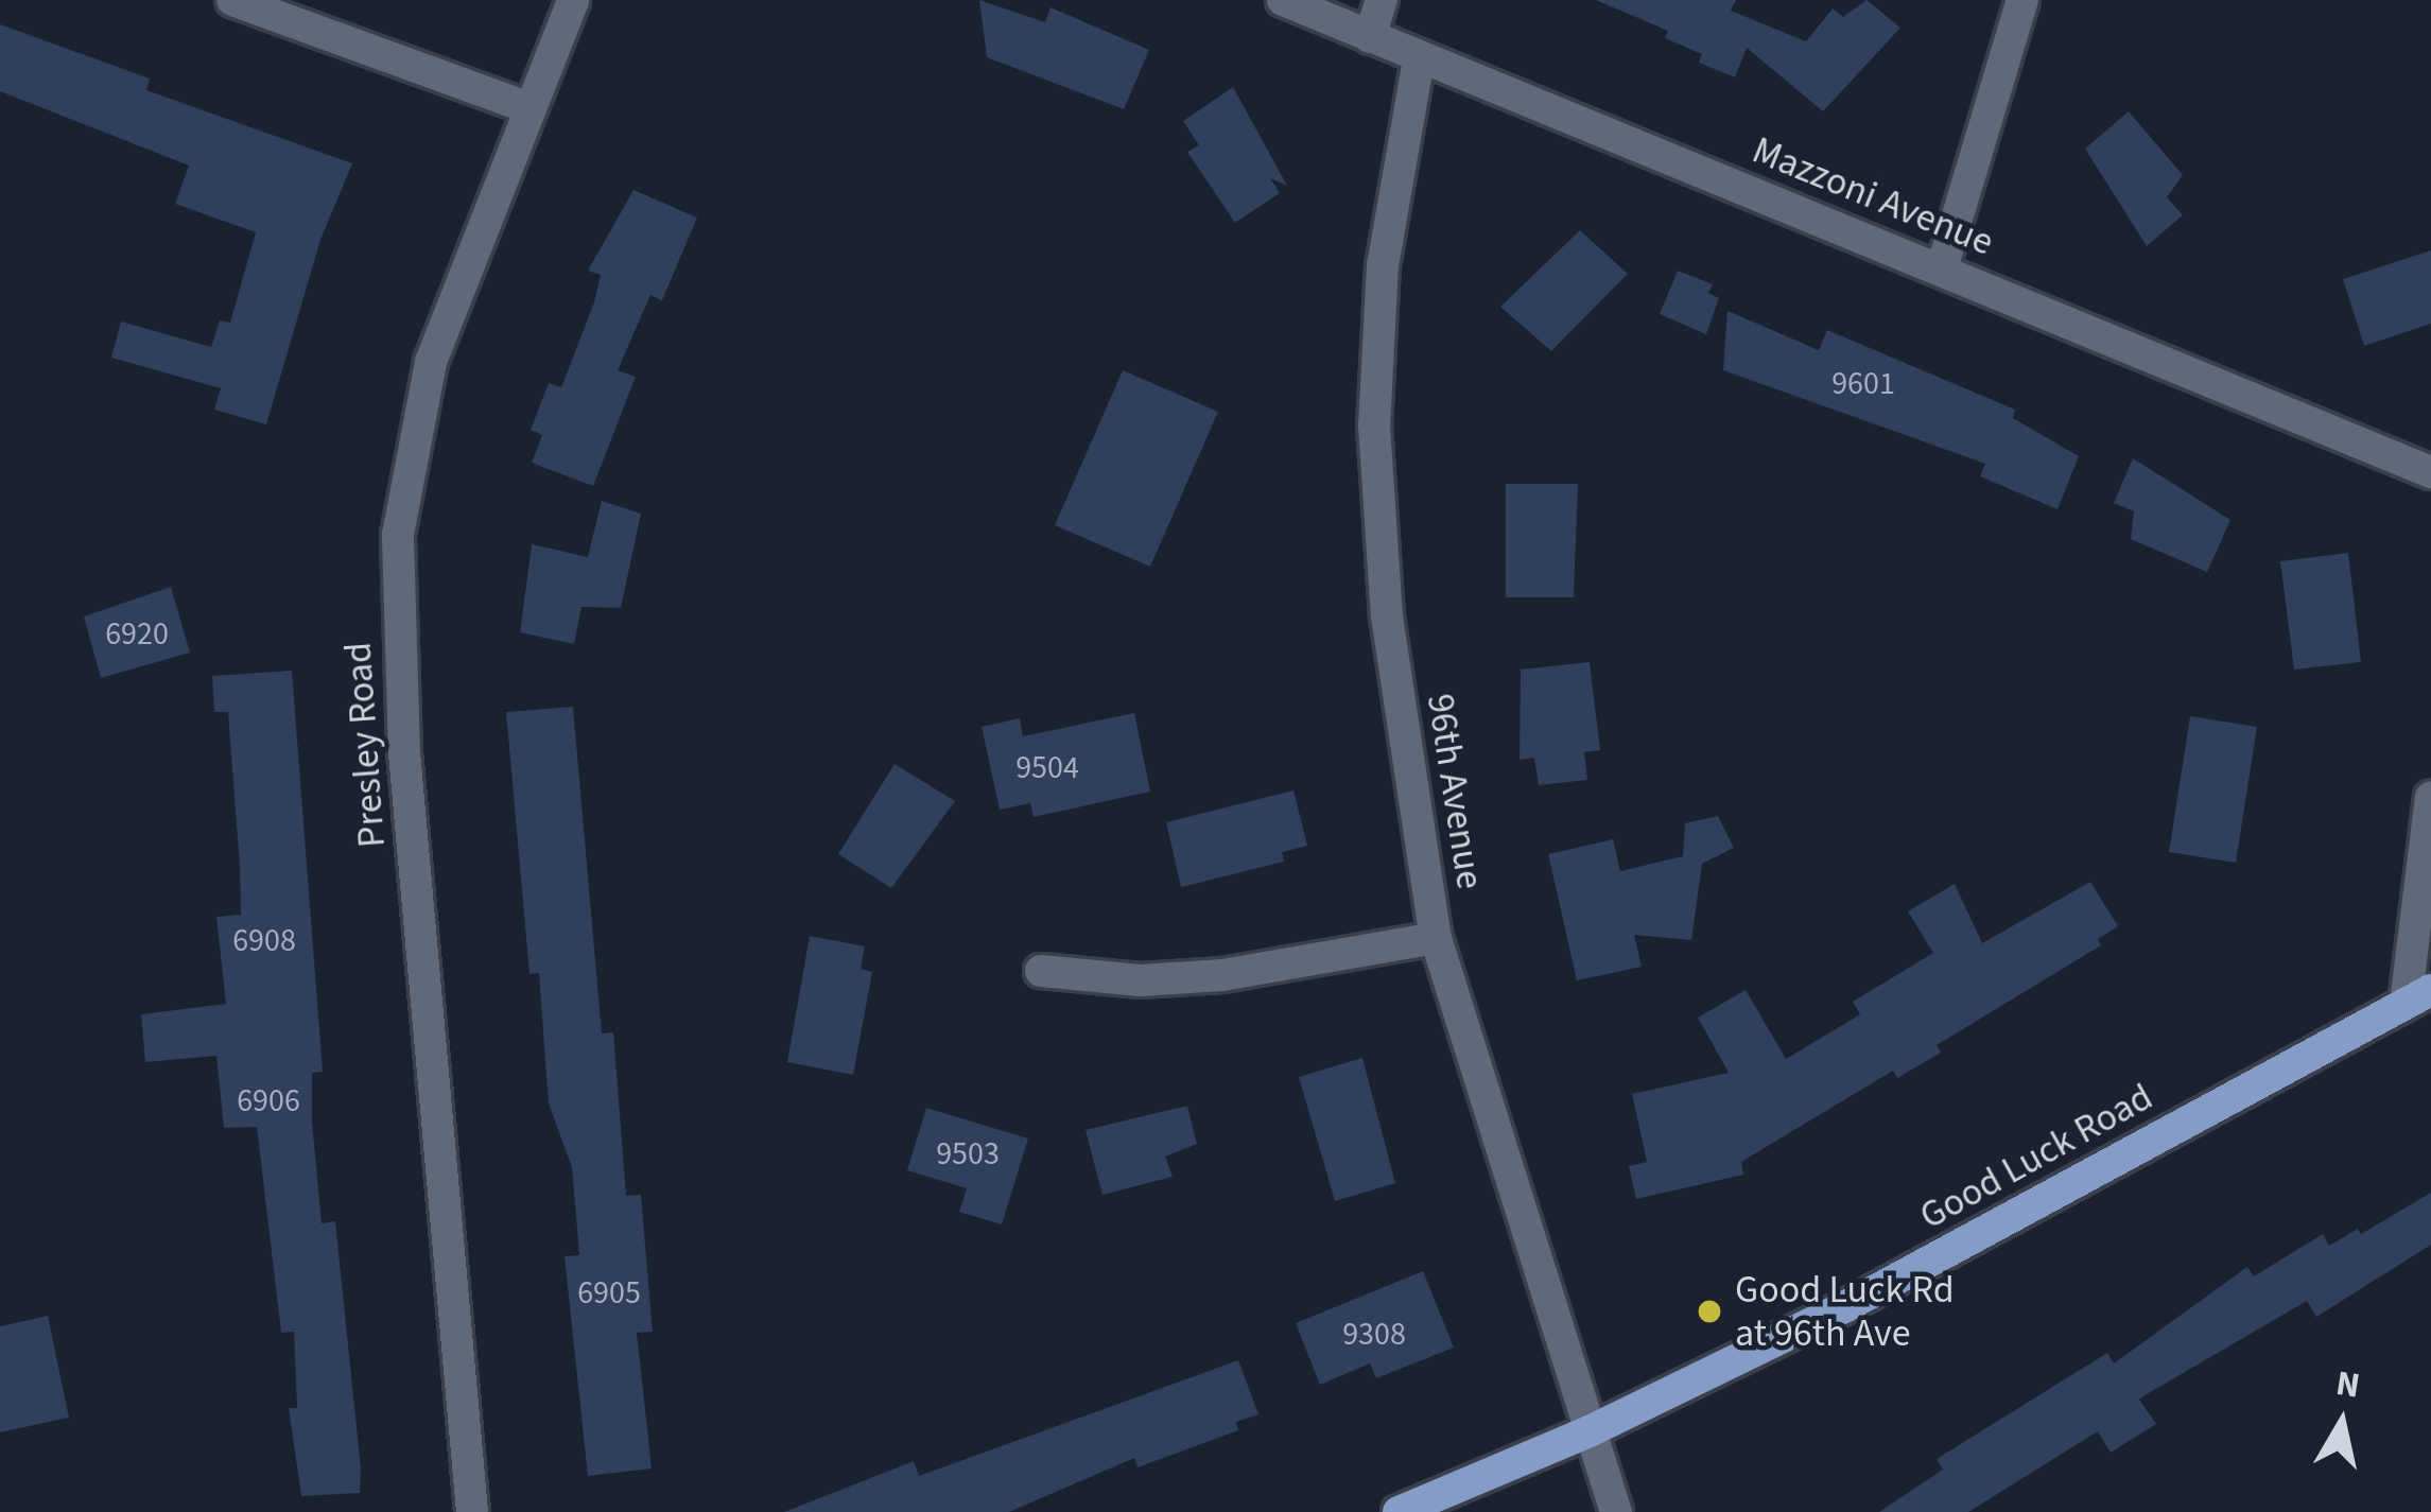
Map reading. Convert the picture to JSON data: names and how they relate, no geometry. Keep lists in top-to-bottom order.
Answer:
{
  "streets": {
    "main road": ["Good Luck Road"],
    "street": ["Mazzoni Avenue", "Presley Road", "96th Avenue"]
  },
  "crossings": [
    ["Mazzoni Avenue", "96th Avenue"],
    ["96th Avenue", "Good Luck Road"]
  ],
  "places": ["Good Luck Rd at 96th Ave"],
  "house_numbers": [
    "9601",
    "6920",
    "9504",
    "6908",
    "6906",
    "9503",
    "6905",
    "9308"
  ],
  "north": "top"
}
